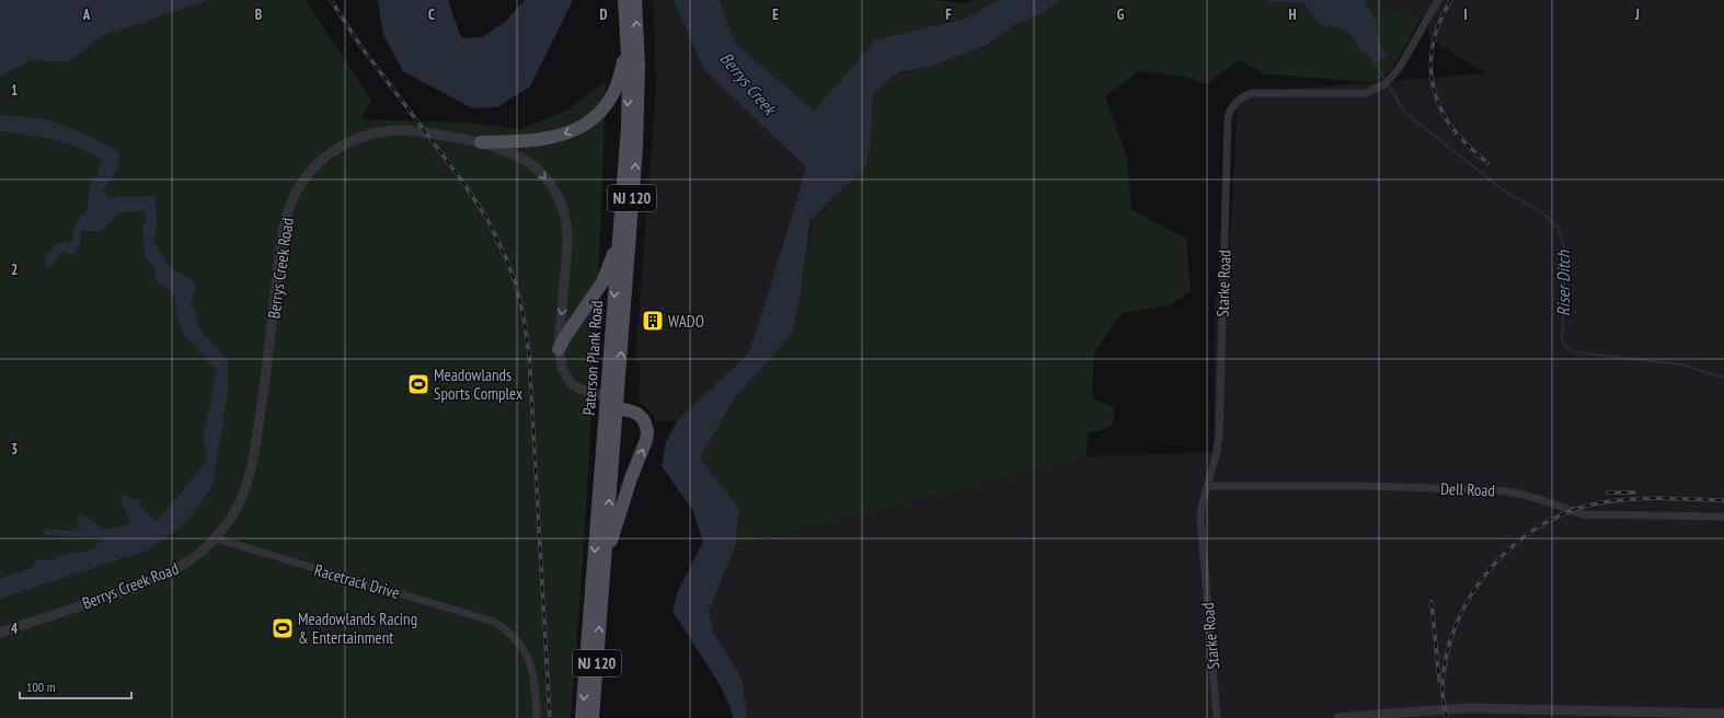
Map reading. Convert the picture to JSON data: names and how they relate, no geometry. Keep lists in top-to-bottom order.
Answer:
{
  "streets": {
    "main road": ["NJ 120", "Paterson Plank Road"],
    "street": [
      "Berrys Creek Road",
      "Starke Road",
      "Dell Road",
      "Racetrack Drive"
    ]
  },
  "crossings": [
    ["Berrys Creek Road", "Paterson Plank Road"],
    ["Berrys Creek Road", "Racetrack Drive"],
    ["Starke Road", "Dell Road"]
  ],
  "water": ["Berrys Creek", "Riser Ditch"],
  "places": {
    "building": ["WADO"],
    "sports": ["Meadowlands Sports Complex", "Meadowlands Racing & Entertainment"]
  },
  "scale_bar": "100 m",
  "grid": {
    "columns": [
      "A",
      "B",
      "C",
      "D",
      "E",
      "F",
      "G",
      "H",
      "I",
      "J"
    ],
    "rows": [
      "1",
      "2",
      "3",
      "4"
    ]
  }
}
